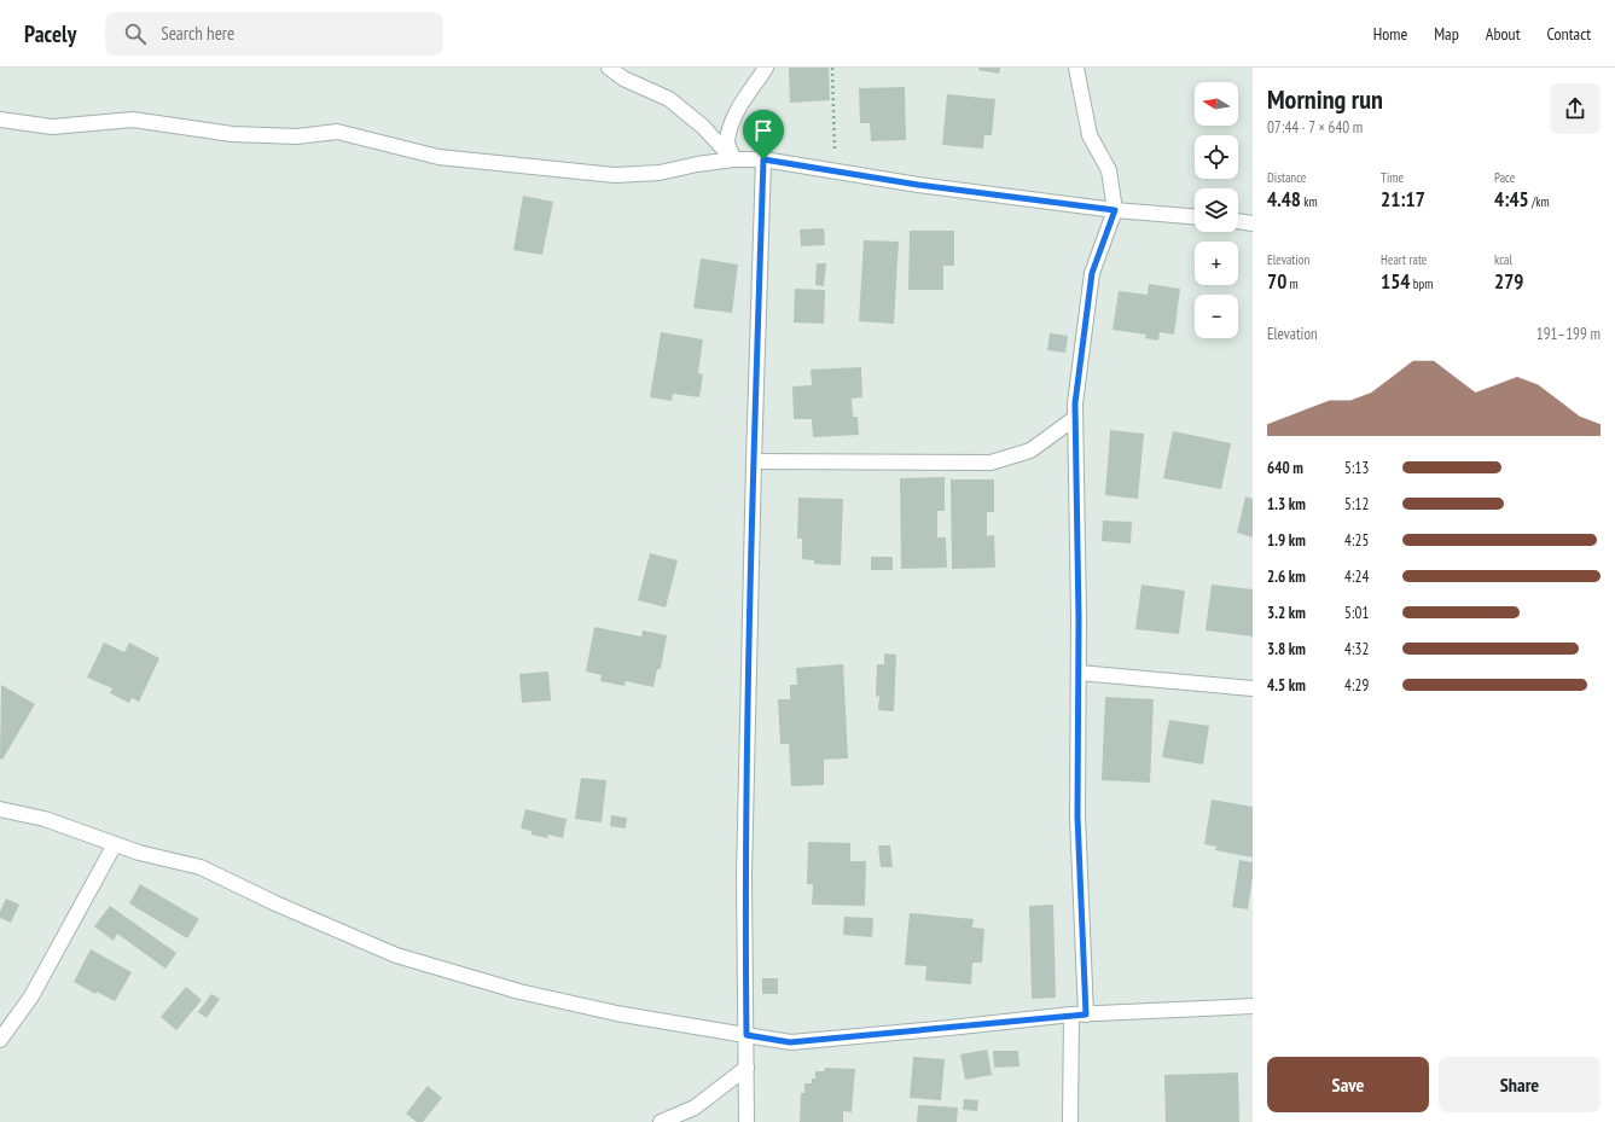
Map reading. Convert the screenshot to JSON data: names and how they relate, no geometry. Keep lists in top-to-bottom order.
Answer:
{
  "north": "left",
  "page": {
    "header": "Pacely",
    "search": "Search here",
    "nav": [
      "Home",
      "Map",
      "About",
      "Contact"
    ],
    "heading": ["Morning run", "07:44 · 7 × 640 m"],
    "map_buttons": ["+", "−"],
    "stats": [
      ["Distance", "4.48 km"],
      ["Time", "21:17"],
      ["Pace", "4:45 /km"],
      ["Elevation", "70 m"],
      ["Heart rate", "154 bpm"],
      ["kcal", "279"]
    ],
    "chart": ["Elevation", "191–199 m"],
    "list": [
      {
        "name": "640 m",
        "note": "5:13"
      },
      {
        "name": "1.3 km",
        "note": "5:12"
      },
      {
        "name": "1.9 km",
        "note": "4:25"
      },
      {
        "name": "2.6 km",
        "note": "4:24"
      },
      {
        "name": "3.2 km",
        "note": "5:01"
      },
      {
        "name": "3.8 km",
        "note": "4:32"
      },
      {
        "name": "4.5 km",
        "note": "4:29"
      }
    ],
    "buttons": ["Save", "Share"]
  }
}
